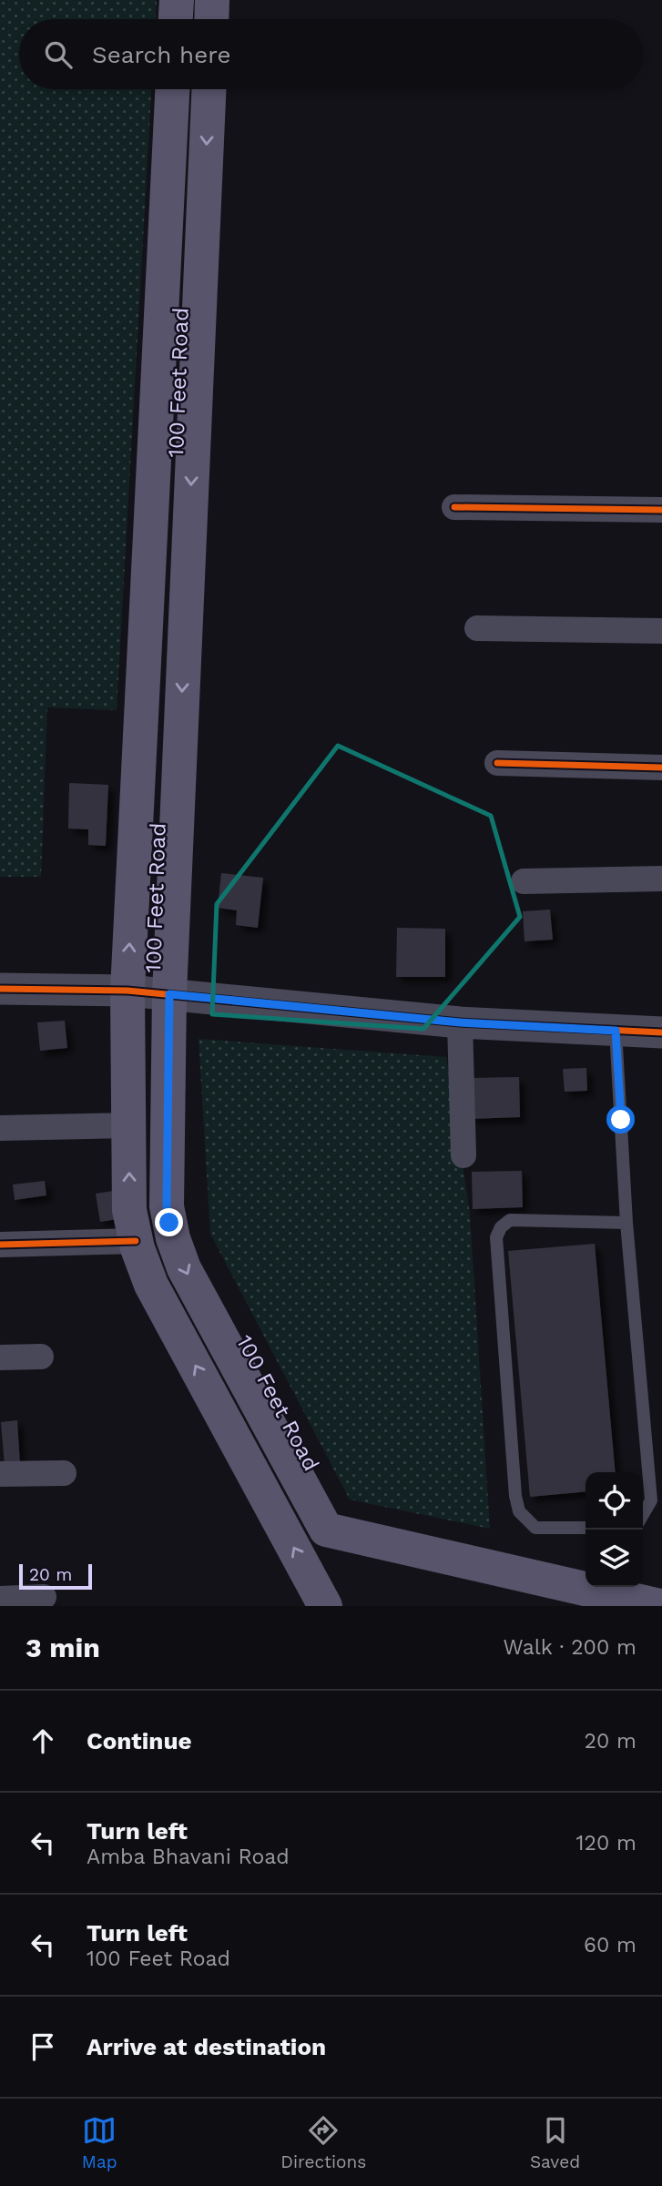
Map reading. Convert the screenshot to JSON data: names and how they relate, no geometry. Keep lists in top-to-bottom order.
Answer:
{
  "streets": {
    "main road": ["100 Feet Road"]
  },
  "scale_bar": "20 m",
  "page": {
    "search": "Search here",
    "scale": "20 m",
    "heading": ["3 min", "Walk · 200 m"],
    "list": [
      ["Continue", "20 m"],
      ["Turn left", "Amba Bhavani Road", "120 m"],
      ["Turn left", "100 Feet Road", "60 m"],
      "Arrive at destination"
    ],
    "nav": ["Map", "Directions", "Saved"]
  }
}
